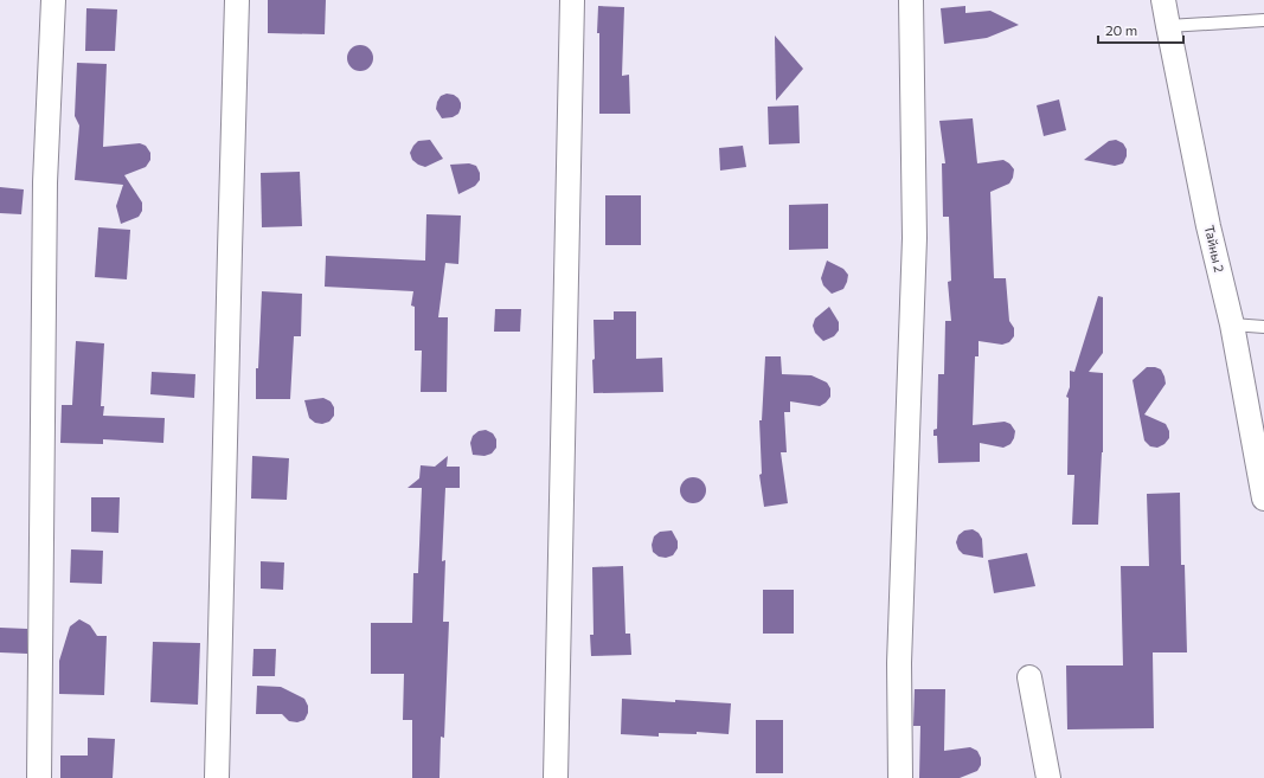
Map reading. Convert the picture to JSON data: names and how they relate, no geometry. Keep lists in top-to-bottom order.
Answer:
{
  "streets": {
    "street": ["Тайны 2"]
  },
  "scale_bar": "20 m"
}
